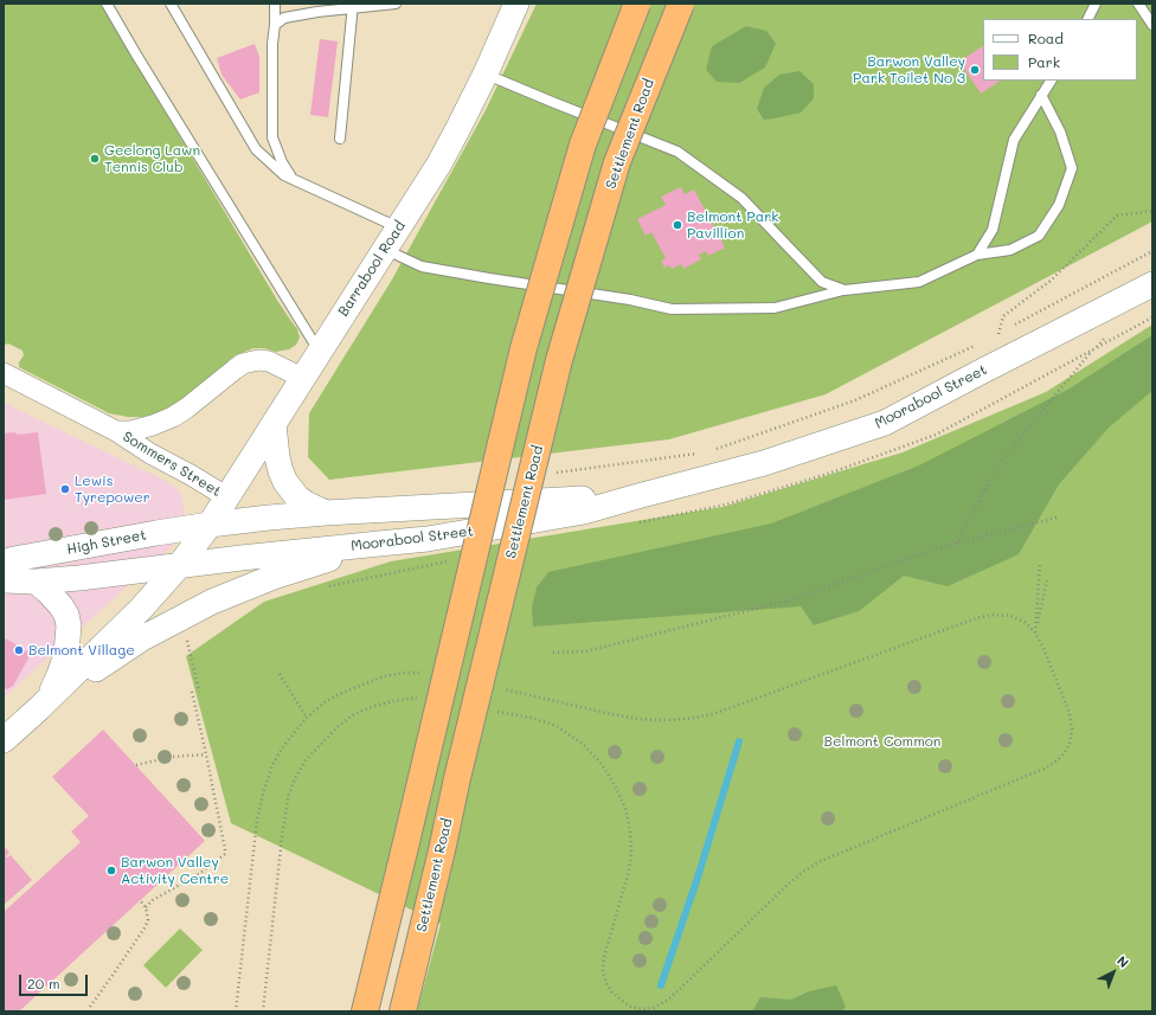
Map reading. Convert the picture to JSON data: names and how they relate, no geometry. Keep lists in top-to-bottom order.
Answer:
{
  "streets": {
    "highway": ["Settlement Road"],
    "street": [
      "Barrabool Road",
      "Moorabool Street",
      "Sommers Street",
      "High Street"
    ]
  },
  "crossings": [
    ["Barrabool Road", "Moorabool Street"],
    ["Barrabool Road", "Sommers Street"],
    ["Barrabool Road", "High Street"],
    ["Moorabool Street", "High Street"]
  ],
  "parks": ["Belmont Common"],
  "places": [
    "Barwon Valley Park Toilet No 3",
    "Geelong Lawn Tennis Club",
    "Belmont Park Pavillion",
    "Lewis Tyrepower",
    "Belmont Village",
    "Barwon Valley Activity Centre"
  ],
  "legend": ["Road", "Park"],
  "scale_bar": "20 m",
  "north": "top right"
}
